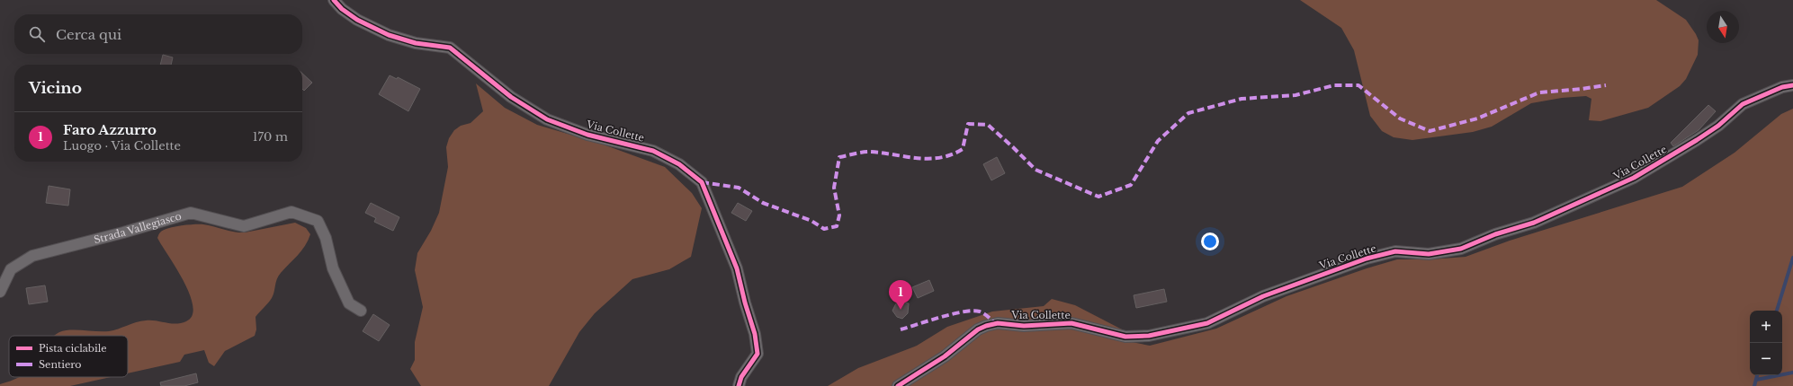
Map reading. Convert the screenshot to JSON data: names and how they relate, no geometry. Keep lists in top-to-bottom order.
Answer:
{
  "streets": {
    "street": ["Via Collette", "Strada Vallegiasco"]
  },
  "legend": ["Pista ciclabile", "Sentiero"],
  "north": "bottom",
  "page": {
    "search": "Cerca qui",
    "heading": "Vicino",
    "list": [
      {
        "mark": "1",
        "name": "Faro Azzurro",
        "note": "Luogo · Via Collette",
        "value": "170 m"
      }
    ],
    "pins": "1",
    "map_buttons": ["+", "−"]
  }
}
